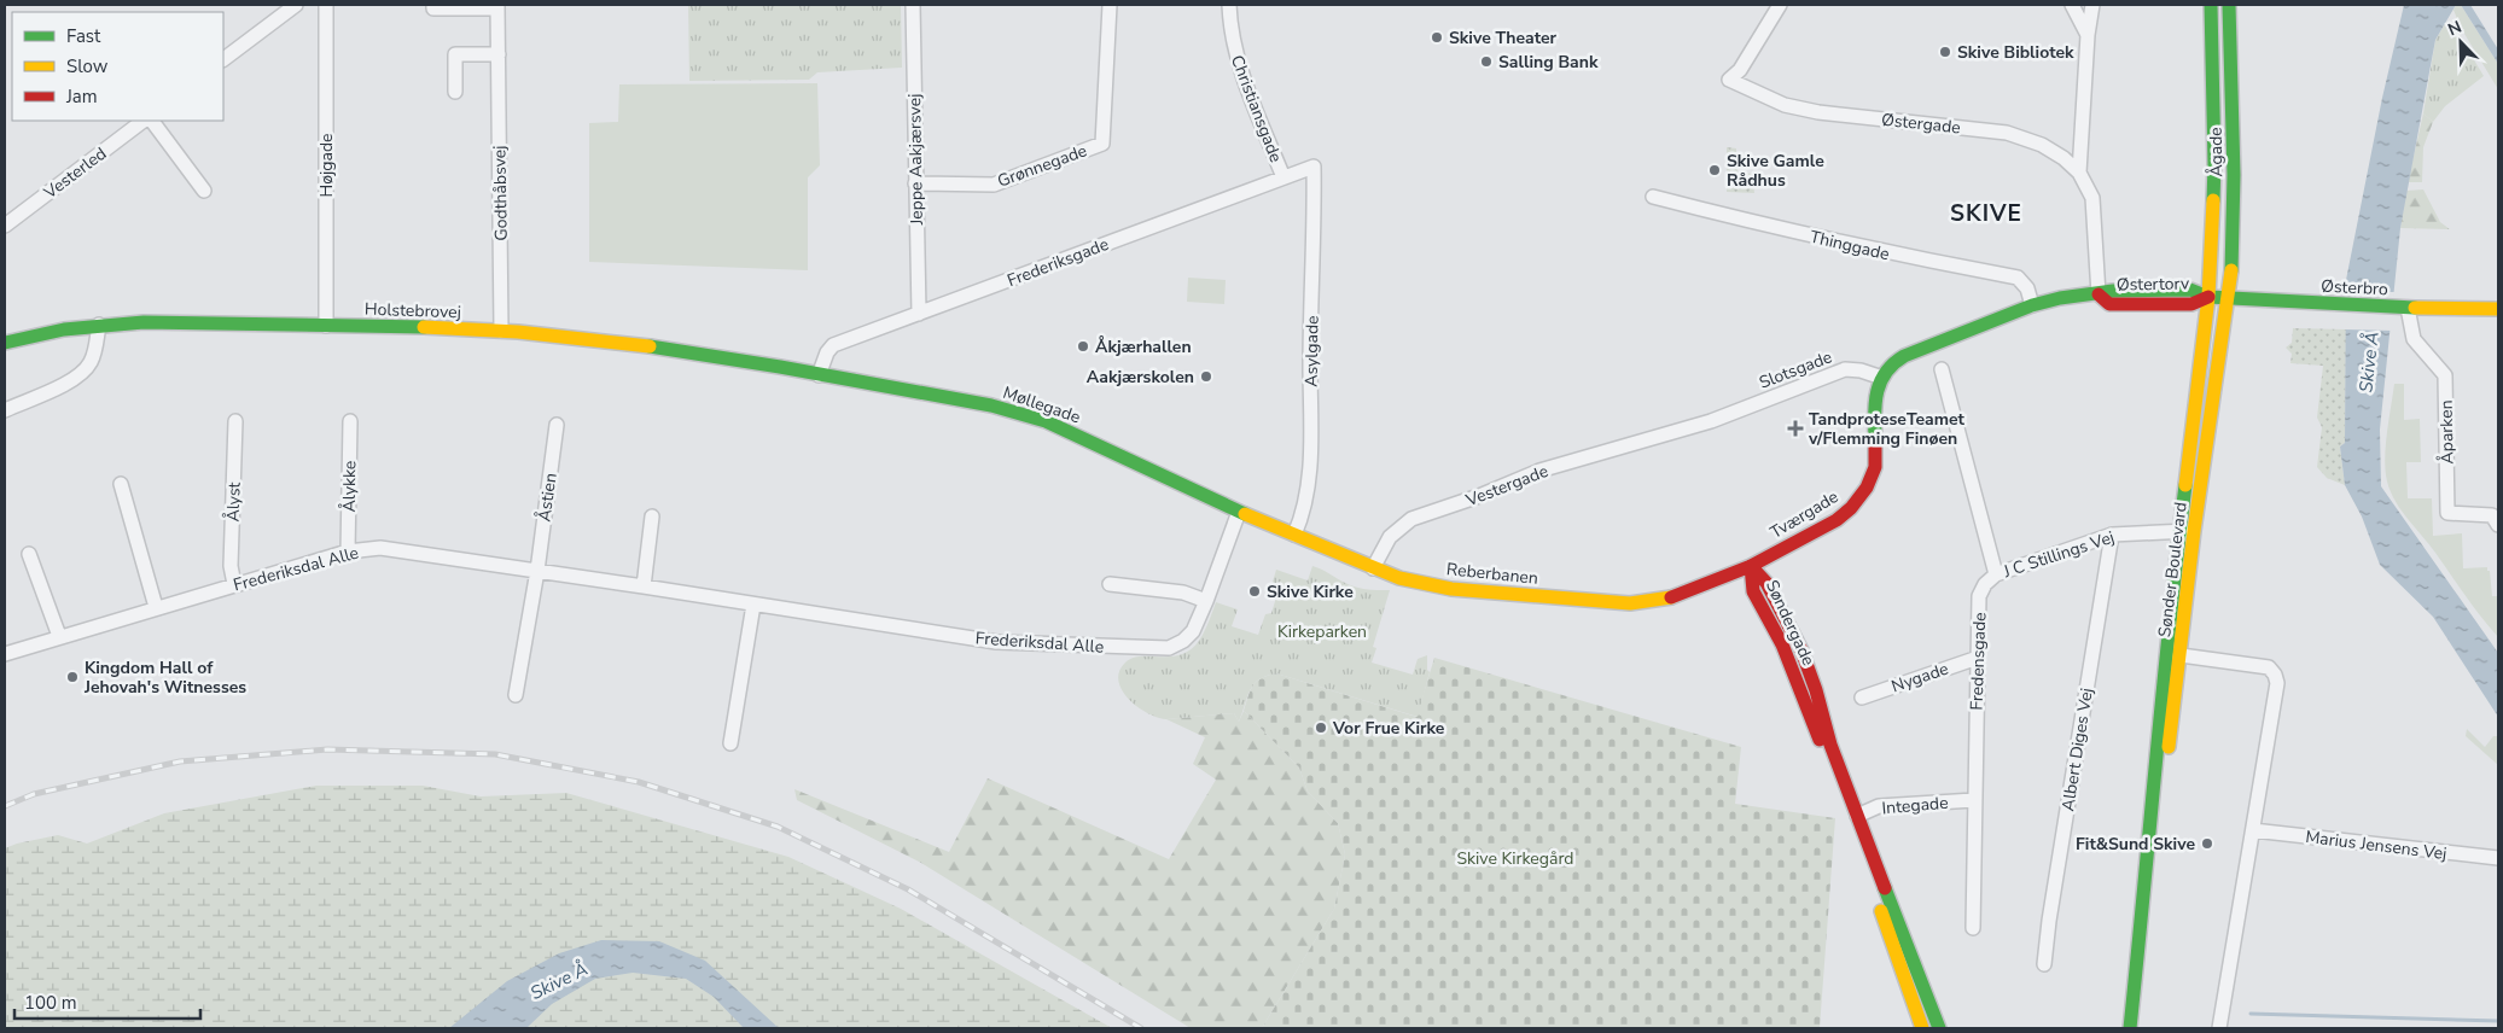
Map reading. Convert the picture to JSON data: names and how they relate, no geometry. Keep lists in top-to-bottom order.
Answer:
{
  "streets": {
    "street": [
      "Christiansgade",
      "Østergade",
      "Ågade",
      "Jeppe Aakjærsvej",
      "Højgade",
      "Grønnegade",
      "Vesterled",
      "Godthåbsvej",
      "Thinggade",
      "Frederiksgade",
      "Østertorv",
      "Østerbro",
      "Holstebrovej",
      "Asylgade",
      "Slotsgade",
      "Møllegade",
      "Åparken",
      "Vestergade",
      "Ålykke",
      "Åstien",
      "Ålyst",
      "Tværgade",
      "J C Stillings Vej",
      "Frederiksdal Alle",
      "Sønder Boulevard",
      "Reberbanen",
      "Søndergade",
      "Fredensgade",
      "Nygade",
      "Albert Diges Vej",
      "Integade",
      "Marius Jensens Vej"
    ]
  },
  "crossings": [
    ["Christiansgade", "Frederiksgade"],
    ["Østergade", "Østertorv"],
    ["Ågade", "Østertorv"],
    ["Ågade", "Østerbro"],
    ["Ågade", "Sønder Boulevard"],
    ["Jeppe Aakjærsvej", "Grønnegade"],
    ["Jeppe Aakjærsvej", "Frederiksgade"],
    ["Højgade", "Holstebrovej"],
    ["Godthåbsvej", "Holstebrovej"],
    ["Thinggade", "Østertorv"],
    ["Frederiksgade", "Holstebrovej"],
    ["Frederiksgade", "Asylgade"],
    ["Frederiksgade", "Møllegade"],
    ["Østertorv", "Østerbro"],
    ["Østertorv", "Sønder Boulevard"],
    ["Østerbro", "Åparken"],
    ["Østerbro", "Sønder Boulevard"],
    ["Holstebrovej", "Møllegade"],
    ["Asylgade", "Reberbanen"],
    ["Slotsgade", "Vestergade"],
    ["Slotsgade", "Tværgade"],
    ["Møllegade", "Frederiksdal Alle"],
    ["Møllegade", "Reberbanen"],
    ["Vestergade", "Reberbanen"],
    ["Ålykke", "Frederiksdal Alle"],
    ["Åstien", "Frederiksdal Alle"],
    ["Ålyst", "Frederiksdal Alle"],
    ["Tværgade", "Reberbanen"],
    ["Tværgade", "Søndergade"],
    ["J C Stillings Vej", "Sønder Boulevard"],
    ["J C Stillings Vej", "Fredensgade"],
    ["J C Stillings Vej", "Albert Diges Vej"],
    ["Frederiksdal Alle", "Reberbanen"],
    ["Reberbanen", "Søndergade"],
    ["Søndergade", "Integade"],
    ["Fredensgade", "Nygade"],
    ["Fredensgade", "Integade"]
  ],
  "districts": ["SKIVE"],
  "water": ["Skive Å"],
  "parks": ["Kirkeparken", "Skive Kirkegård"],
  "places": {
    "other": [
      "Skive Theater",
      "Skive Bibliotek",
      "Salling Bank",
      "Skive Gamle Rådhus",
      "Åkjærhallen",
      "Aakjærskolen",
      "Skive Kirke",
      "Kingdom Hall of Jehovah's Witnesses",
      "Vor Frue Kirke",
      "Fit&Sund Skive"
    ],
    "health": ["TandproteseTeamet v/Flemming Finøen"]
  },
  "legend": ["Fast", "Slow", "Jam"],
  "scale_bar": "100 m",
  "north": "top left"
}
